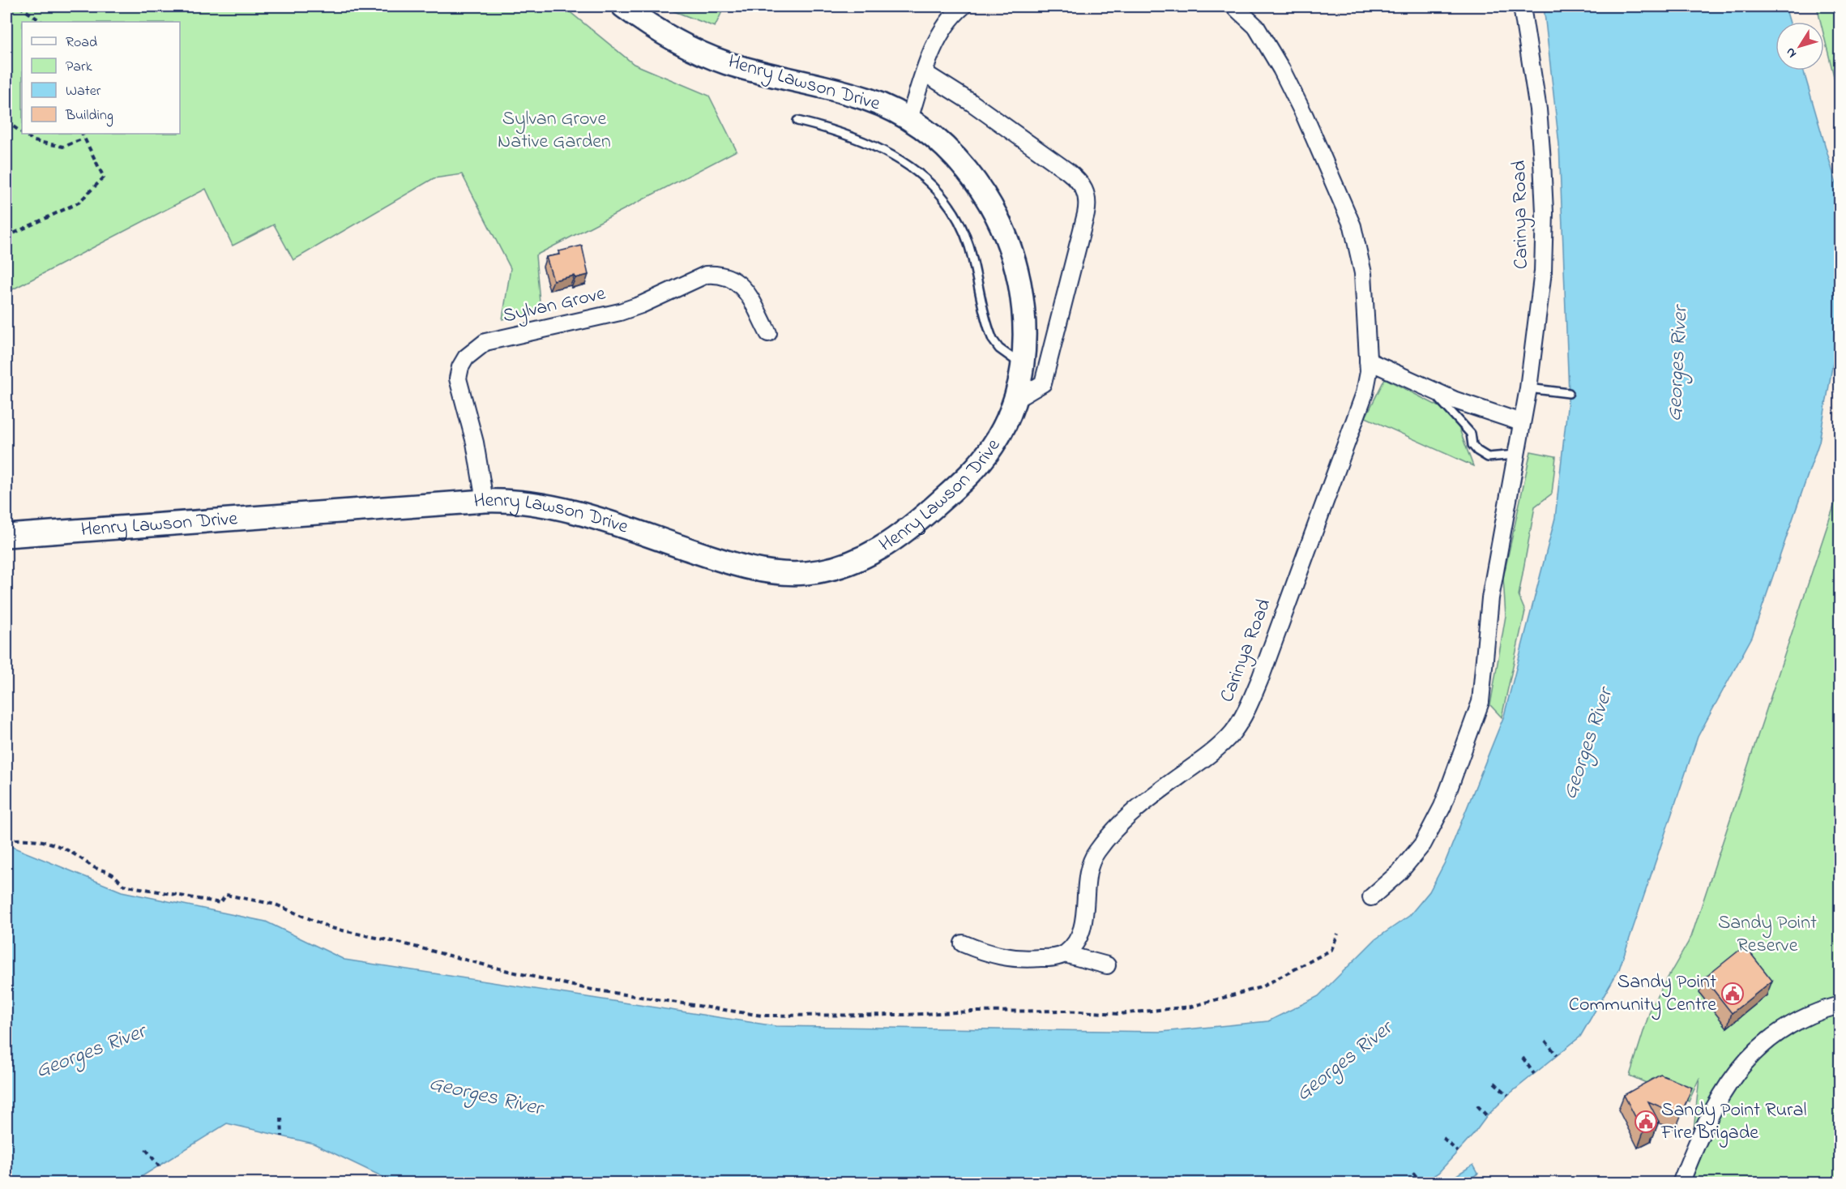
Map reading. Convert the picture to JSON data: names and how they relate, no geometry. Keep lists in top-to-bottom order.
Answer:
{
  "streets": {
    "main road": ["Henry Lawson Drive"],
    "street": ["Carinya Road", "Sylvan Grove"]
  },
  "crossings": [
    ["Henry Lawson Drive", "Sylvan Grove"]
  ],
  "water": ["Georges River"],
  "parks": ["Sylvan Grove Native Garden", "Sandy Point Reserve"],
  "places": {
    "public building": ["Sandy Point Community Centre", "Sandy Point Rural Fire Brigade"]
  },
  "legend": [
    "Road",
    "Park",
    "Water",
    "Building"
  ],
  "north": "bottom left"
}
